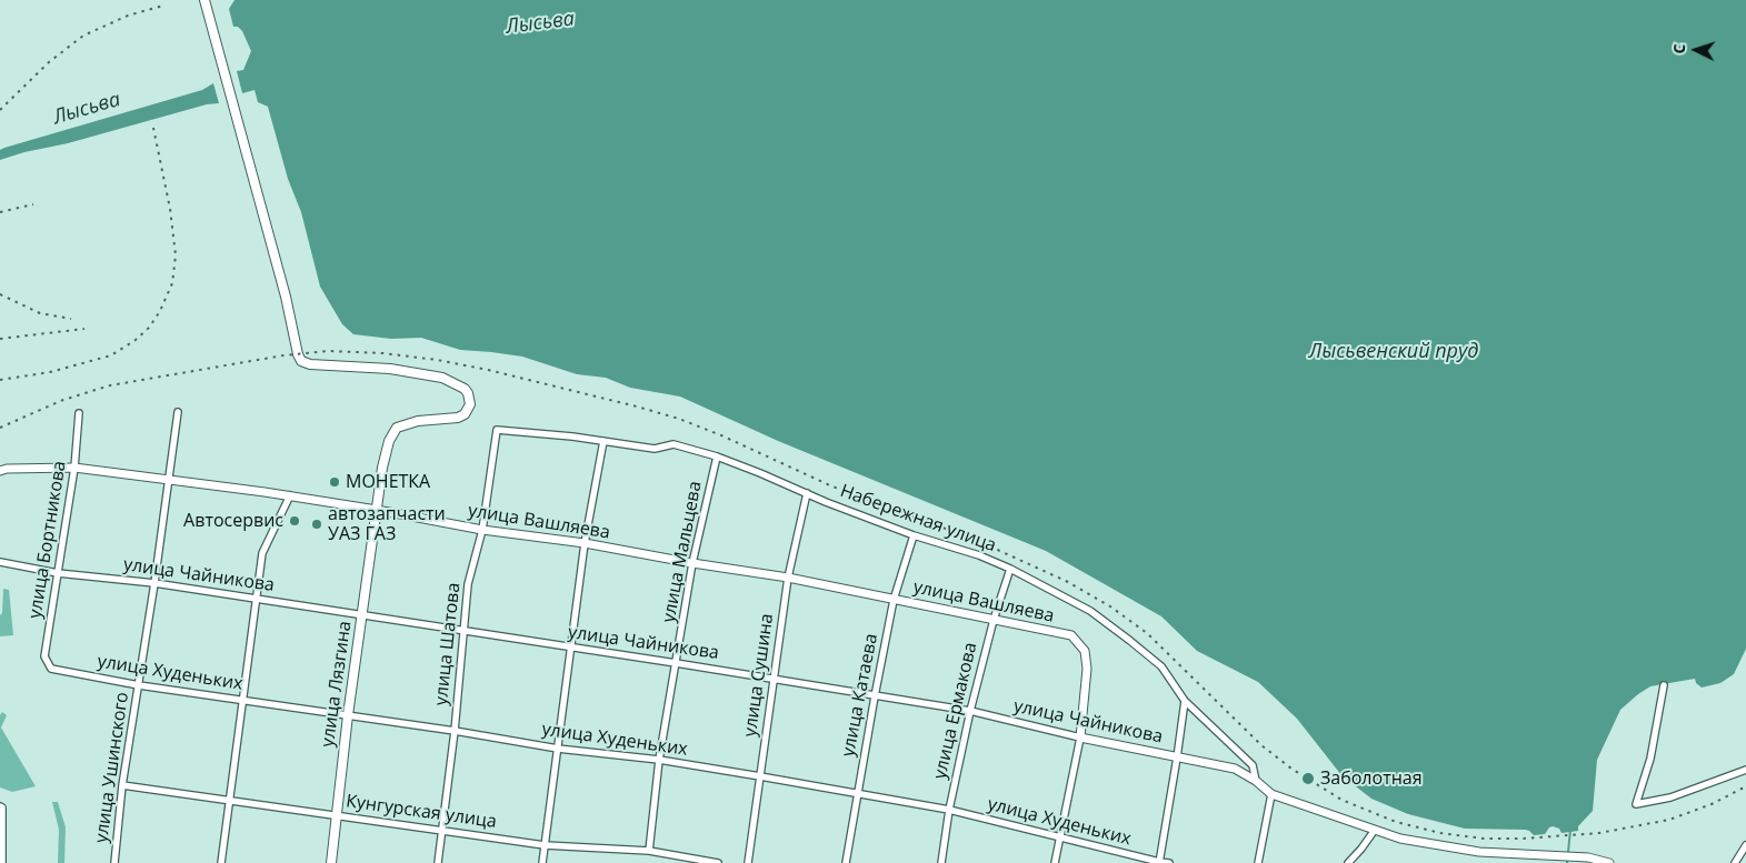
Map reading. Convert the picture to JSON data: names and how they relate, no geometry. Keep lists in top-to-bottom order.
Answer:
{
  "streets": {
    "main road": ["улица Лязгина"],
    "street": [
      "Набережная улица",
      "улица Вашляева",
      "улица Бортникова",
      "улица Мальцева",
      "улица Чайникова",
      "улица Шатова",
      "улица Худеньких",
      "улица Сушина",
      "улица Катаева",
      "улица Ермакова",
      "улица Ушинского",
      "Кунгурская улица"
    ]
  },
  "crossings": [
    ["Набережная улица", "улица Мальцева"],
    ["Набережная улица", "улица Чайникова"],
    ["Набережная улица", "улица Шатова"],
    ["Набережная улица", "улица Сушина"],
    ["Набережная улица", "улица Катаева"],
    ["Набережная улица", "улица Ермакова"],
    ["улица Вашляева", "улица Бортникова"],
    ["улица Вашляева", "улица Мальцева"],
    ["улица Вашляева", "улица Чайникова"],
    ["улица Вашляева", "улица Шатова"],
    ["улица Вашляева", "улица Сушина"],
    ["улица Вашляева", "улица Лязгина"],
    ["улица Вашляева", "улица Катаева"],
    ["улица Вашляева", "улица Ермакова"],
    ["улица Вашляева", "улица Ушинского"],
    ["улица Бортникова", "улица Чайникова"],
    ["улица Бортникова", "улица Худеньких"],
    ["улица Мальцева", "улица Чайникова"],
    ["улица Мальцева", "улица Худеньких"],
    ["улица Мальцева", "Кунгурская улица"],
    ["улица Чайникова", "улица Шатова"],
    ["улица Чайникова", "улица Сушина"],
    ["улица Чайникова", "улица Лязгина"],
    ["улица Чайникова", "улица Катаева"],
    ["улица Чайникова", "улица Ермакова"],
    ["улица Чайникова", "улица Ушинского"],
    ["улица Шатова", "улица Худеньких"],
    ["улица Шатова", "Кунгурская улица"],
    ["улица Худеньких", "улица Сушина"],
    ["улица Худеньких", "улица Лязгина"],
    ["улица Худеньких", "улица Катаева"],
    ["улица Худеньких", "улица Ермакова"],
    ["улица Худеньких", "улица Ушинского"],
    ["улица Лязгина", "Кунгурская улица"],
    ["улица Ушинского", "Кунгурская улица"]
  ],
  "water": ["Лысьва", "Лысьвенский пруд"],
  "places": [
    "МОНЕТКА",
    "Автосервис",
    "автозапчасти УАЗ ГАЗ",
    "Заболотная"
  ],
  "north": "left"
}
